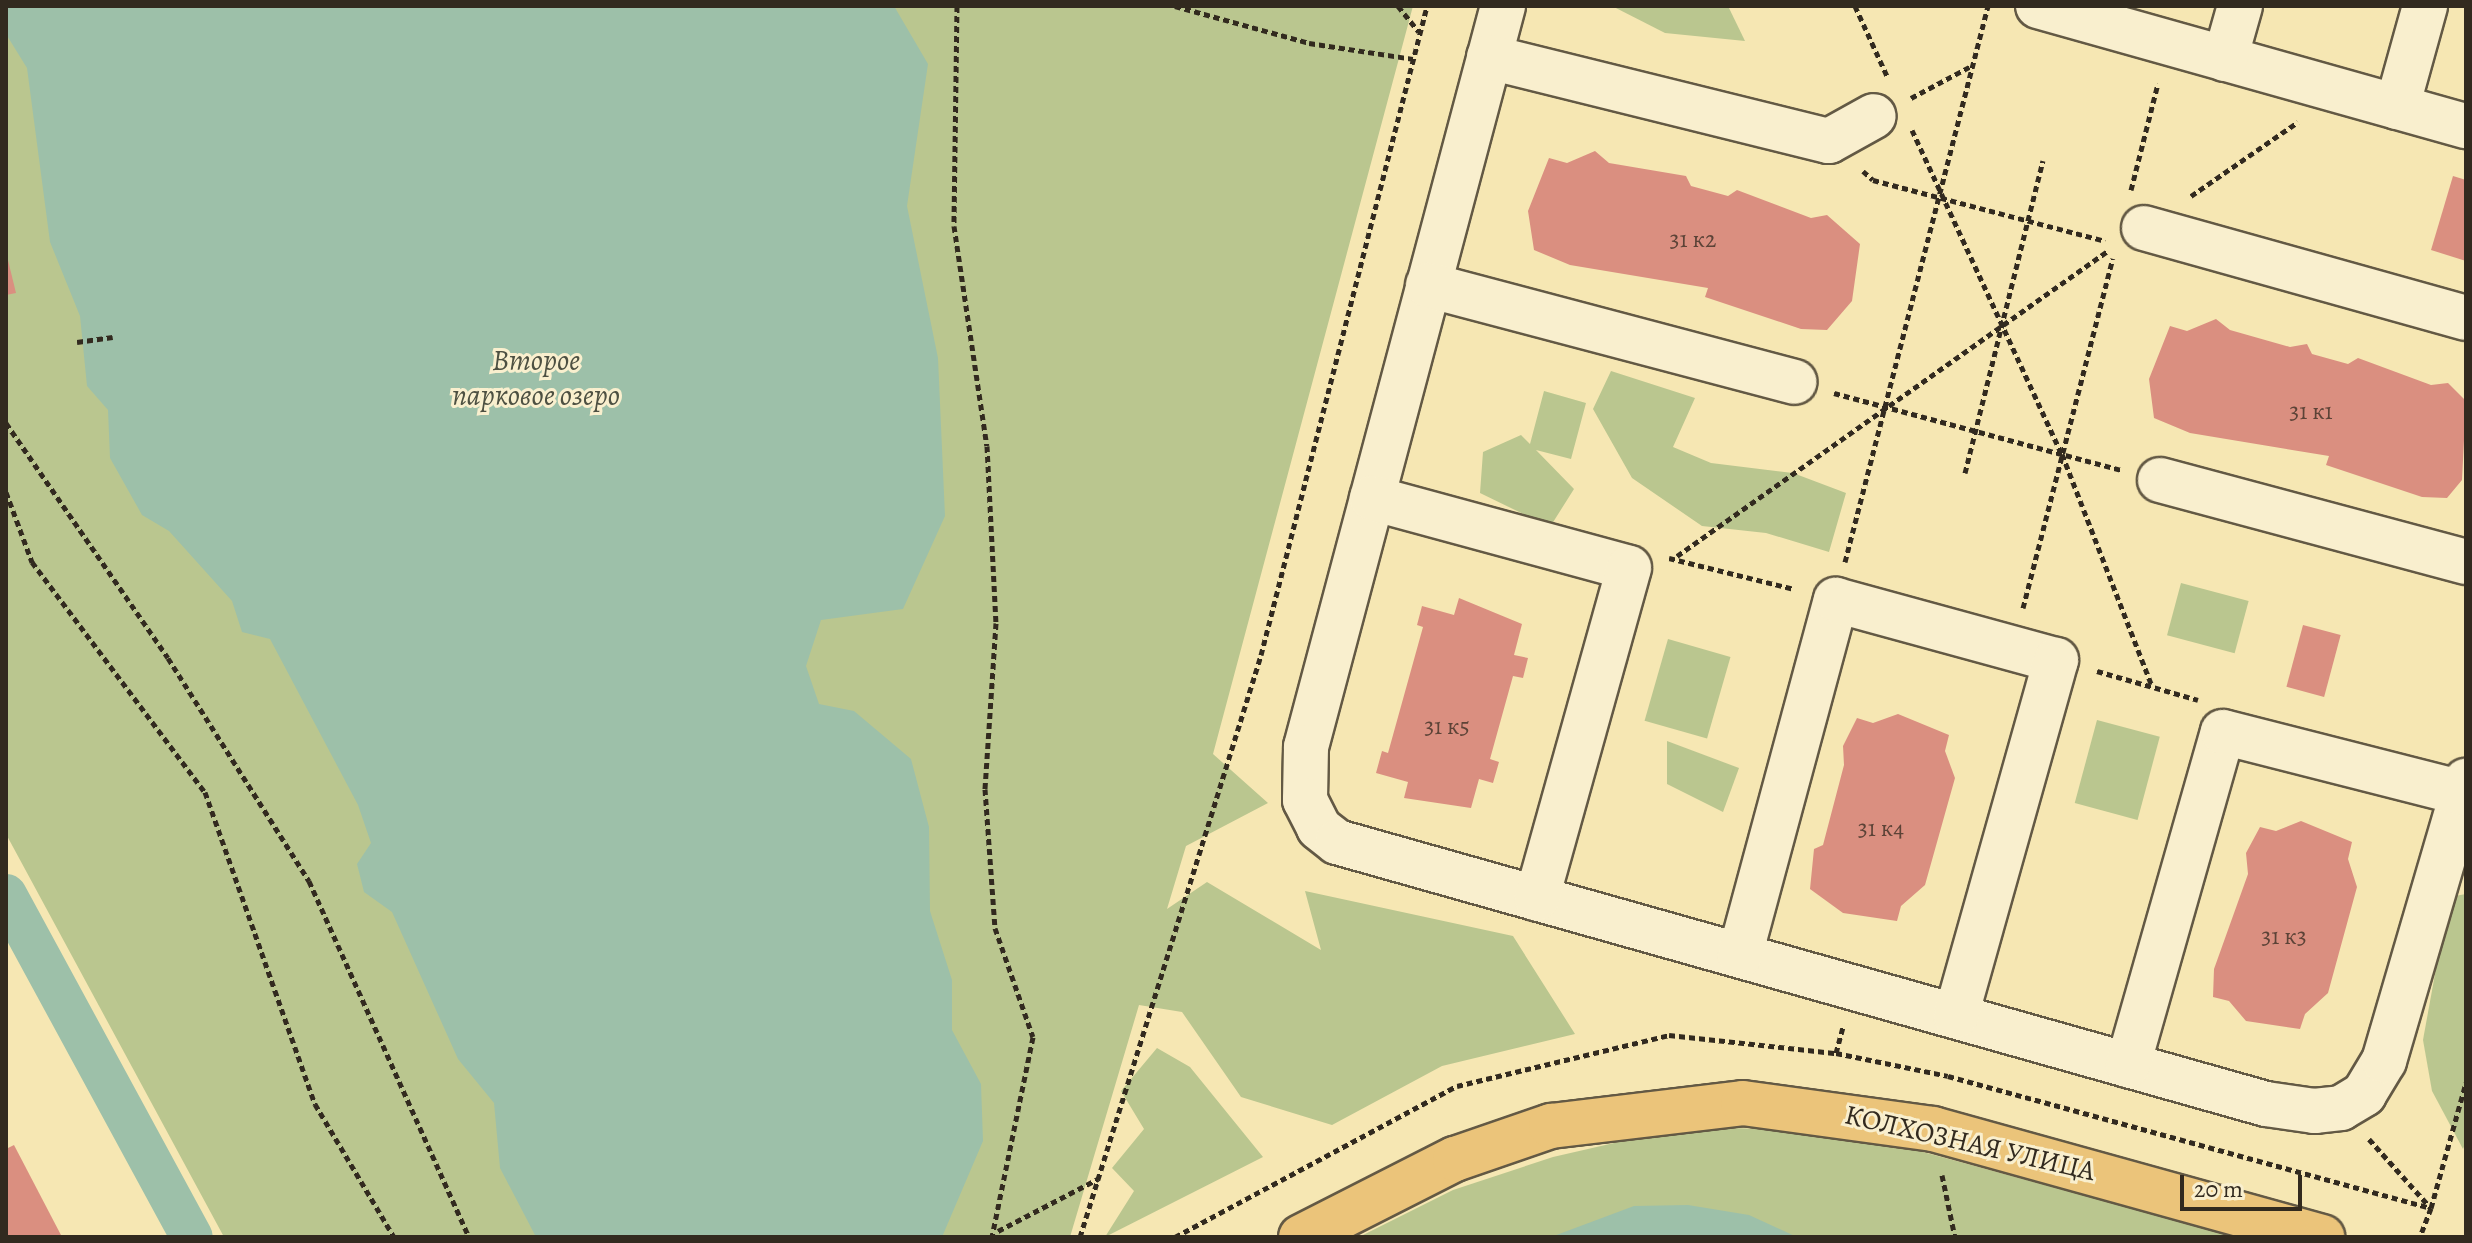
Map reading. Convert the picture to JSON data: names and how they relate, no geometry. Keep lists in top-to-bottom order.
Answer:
{
  "streets": {
    "main road": ["КОЛХОЗНАЯ УЛИЦА"]
  },
  "water": ["Второе парковое озеро"],
  "house_numbers": [
    "31 к2",
    "31 к1",
    "31 к5",
    "31 к4",
    "31 к3"
  ],
  "scale_bar": "20 m"
}
